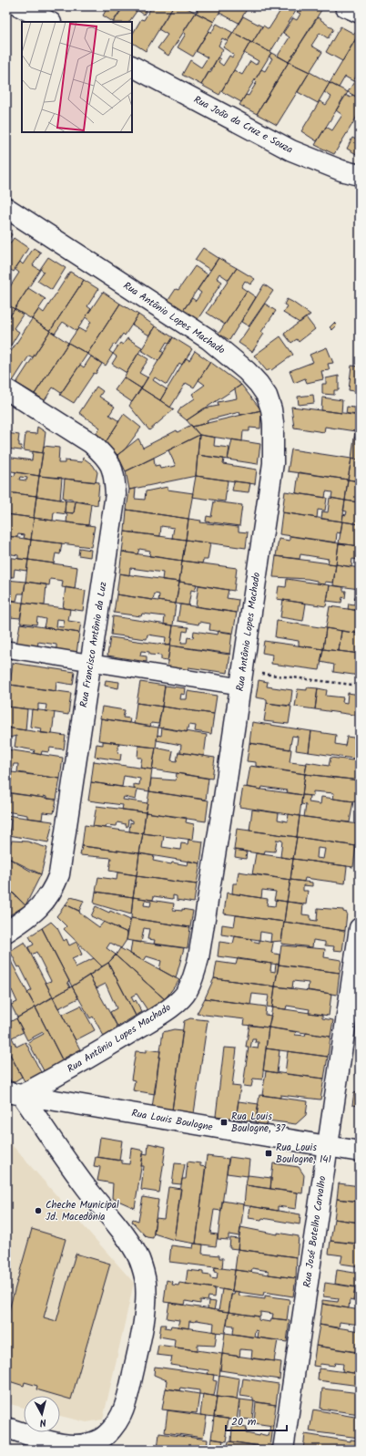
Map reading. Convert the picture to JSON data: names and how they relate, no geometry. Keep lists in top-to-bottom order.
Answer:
{
  "streets": {
    "street": [
      "Rua João da Cruz e Souza",
      "Rua Antônio Lopes Machado",
      "Rua Francisco Antônio da Luz",
      "Rua Louis Boulogne",
      "Rua José Botelho Carvalho"
    ]
  },
  "crossings": [
    ["Rua Antônio Lopes Machado", "Rua Louis Boulogne"],
    ["Rua Louis Boulogne", "Rua José Botelho Carvalho"]
  ],
  "places": {
    "transit": ["Rua Louis Boulogne, 37", "Rua Louis Boulogne, 141"],
    "other": ["Cheche Municipal Jd. Macedônia"]
  },
  "scale_bar": "20 m",
  "north": "bottom"
}
